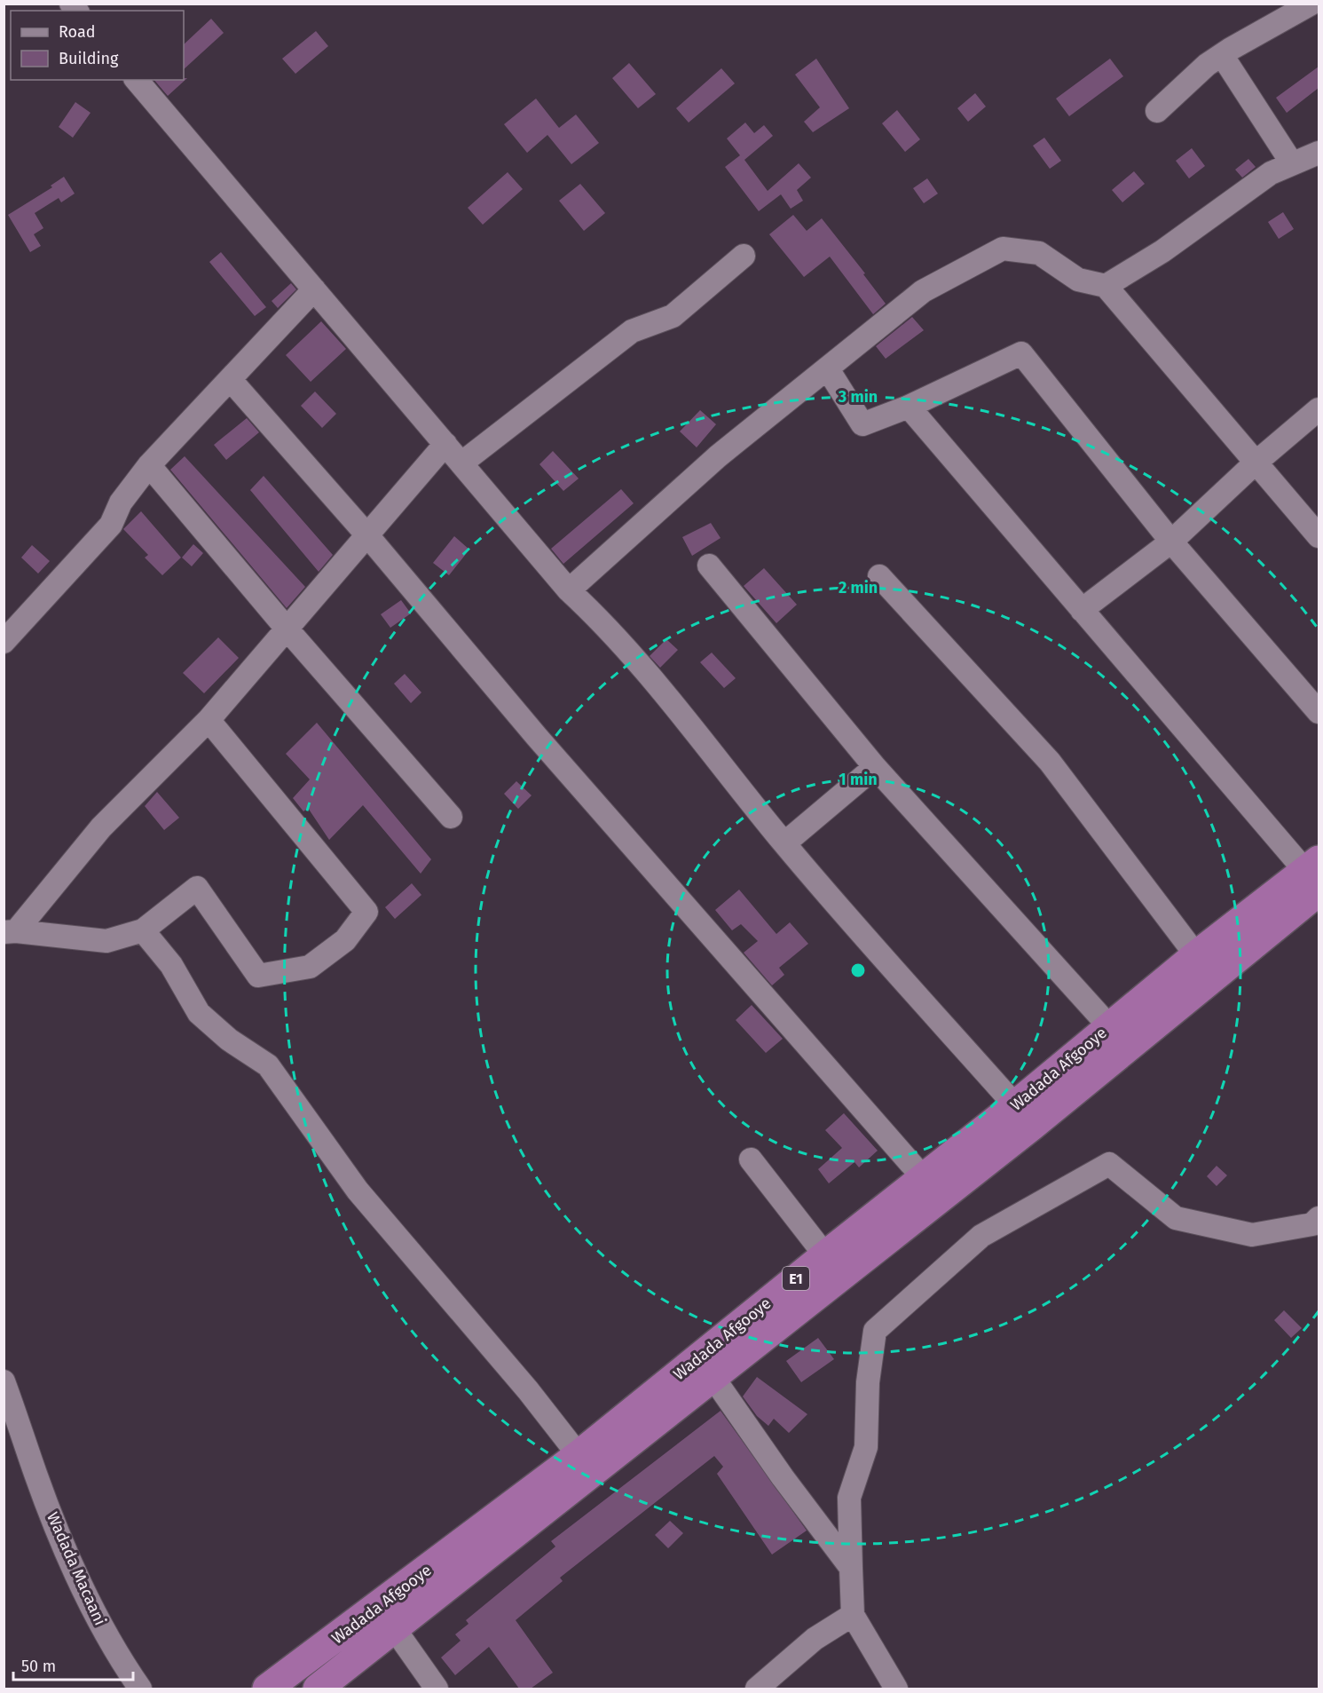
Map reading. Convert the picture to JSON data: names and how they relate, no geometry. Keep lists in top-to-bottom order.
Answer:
{
  "streets": {
    "highway": ["Wadada Afgooye", "E1"],
    "street": ["Wadada Macaani"]
  },
  "legend": ["Road", "Building"],
  "scale_bar": "50 m",
  "rings": ["3 min", "2 min", "1 min"]
}
